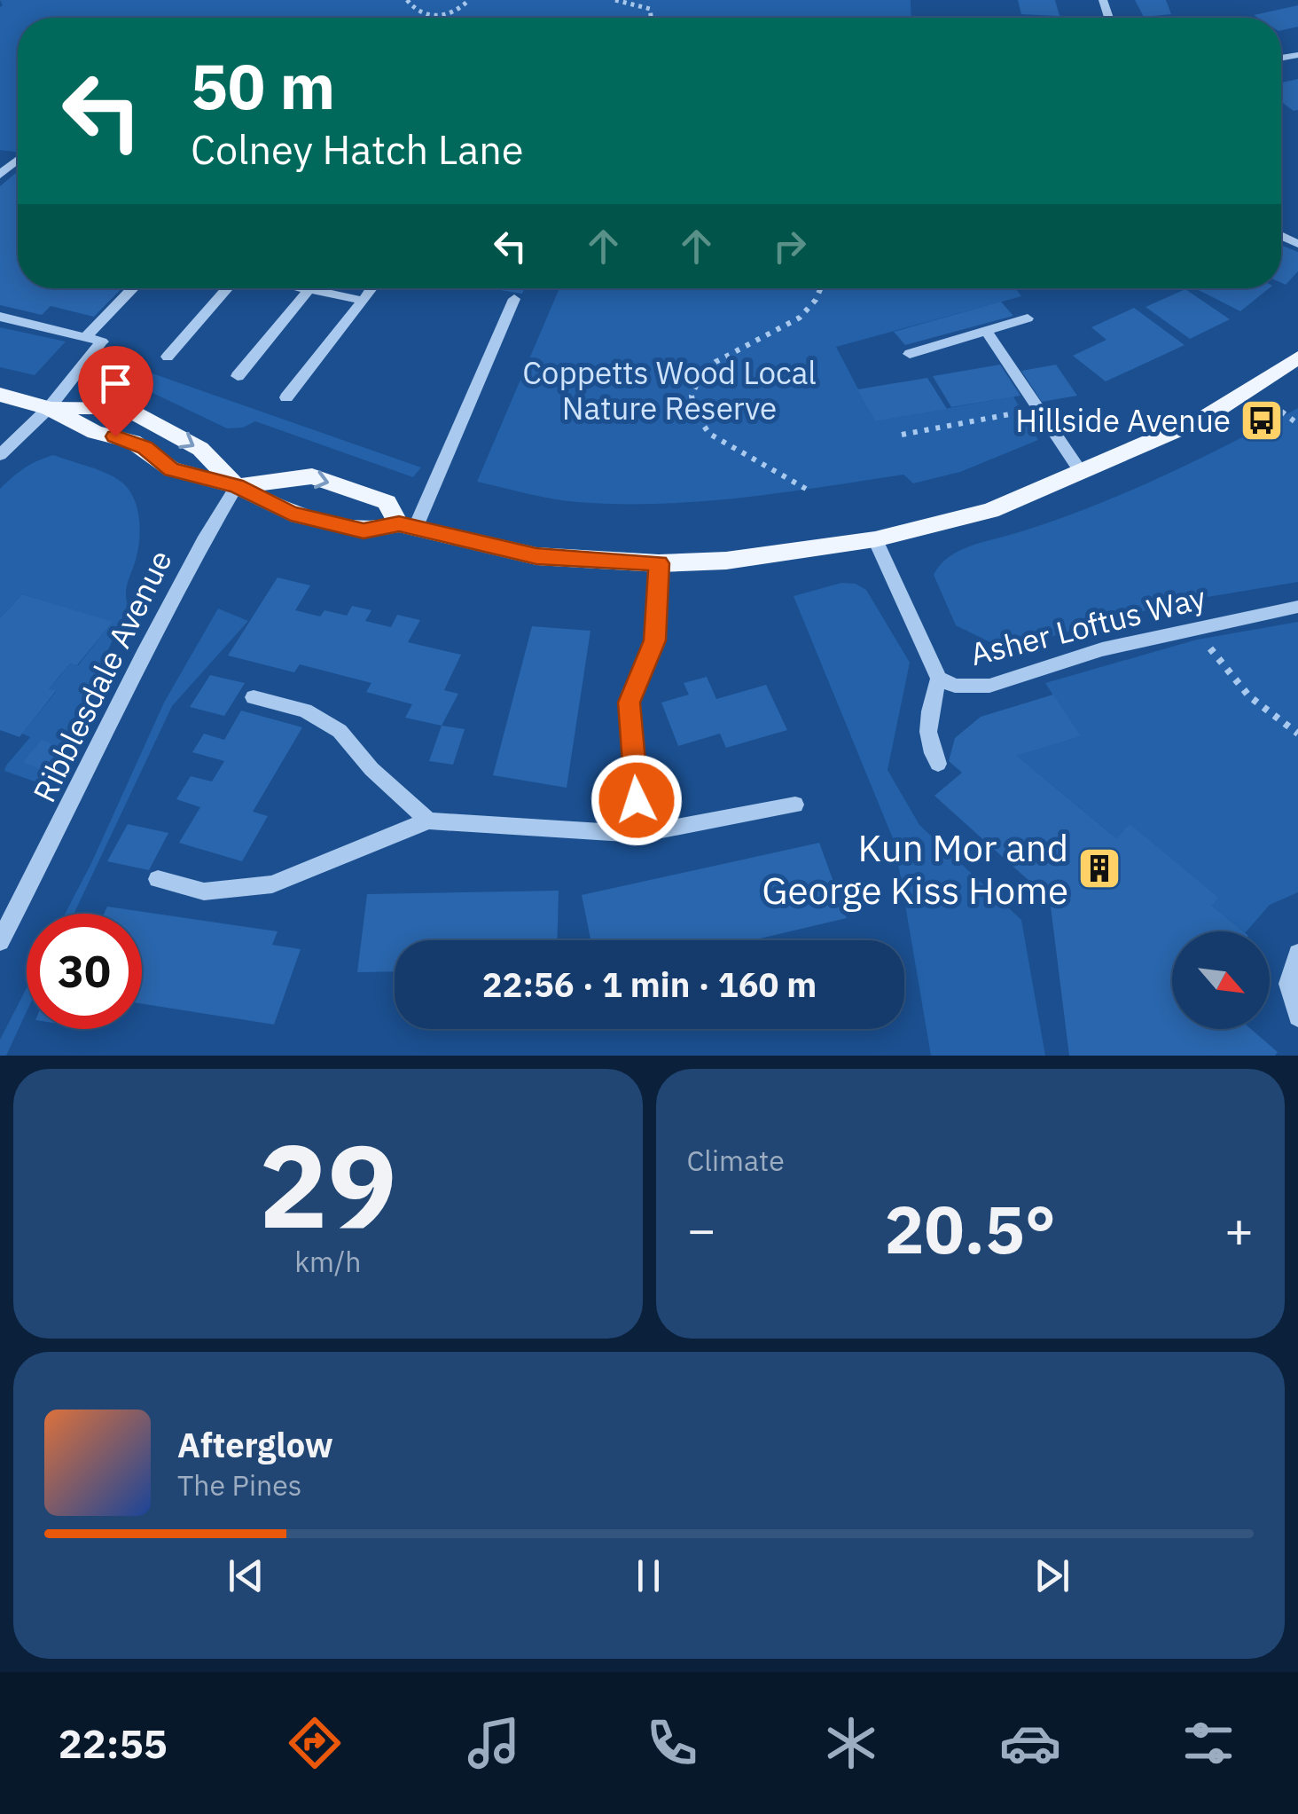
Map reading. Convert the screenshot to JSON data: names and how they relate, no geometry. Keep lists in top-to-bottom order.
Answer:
{
  "streets": {
    "street": ["Asher Loftus Way", "Ribblesdale Avenue"]
  },
  "parks": ["Coppetts Wood Local Nature Reserve"],
  "places": {
    "bus stop": ["Hillside Avenue"],
    "building": ["Kun Mor and George Kiss Home"]
  },
  "north": "bottom right",
  "page": {
    "turn": ["50 m", "Colney Hatch Lane"],
    "limit": "30",
    "trip": "22:56 · 1 min · 160 m",
    "tile": [
      ["29", "km/h"],
      "Climate"
    ],
    "heat": ["−", "20.5°", "+"],
    "song": ["Afterglow", "The Pines"],
    "tabs": "22:55"
  }
}
